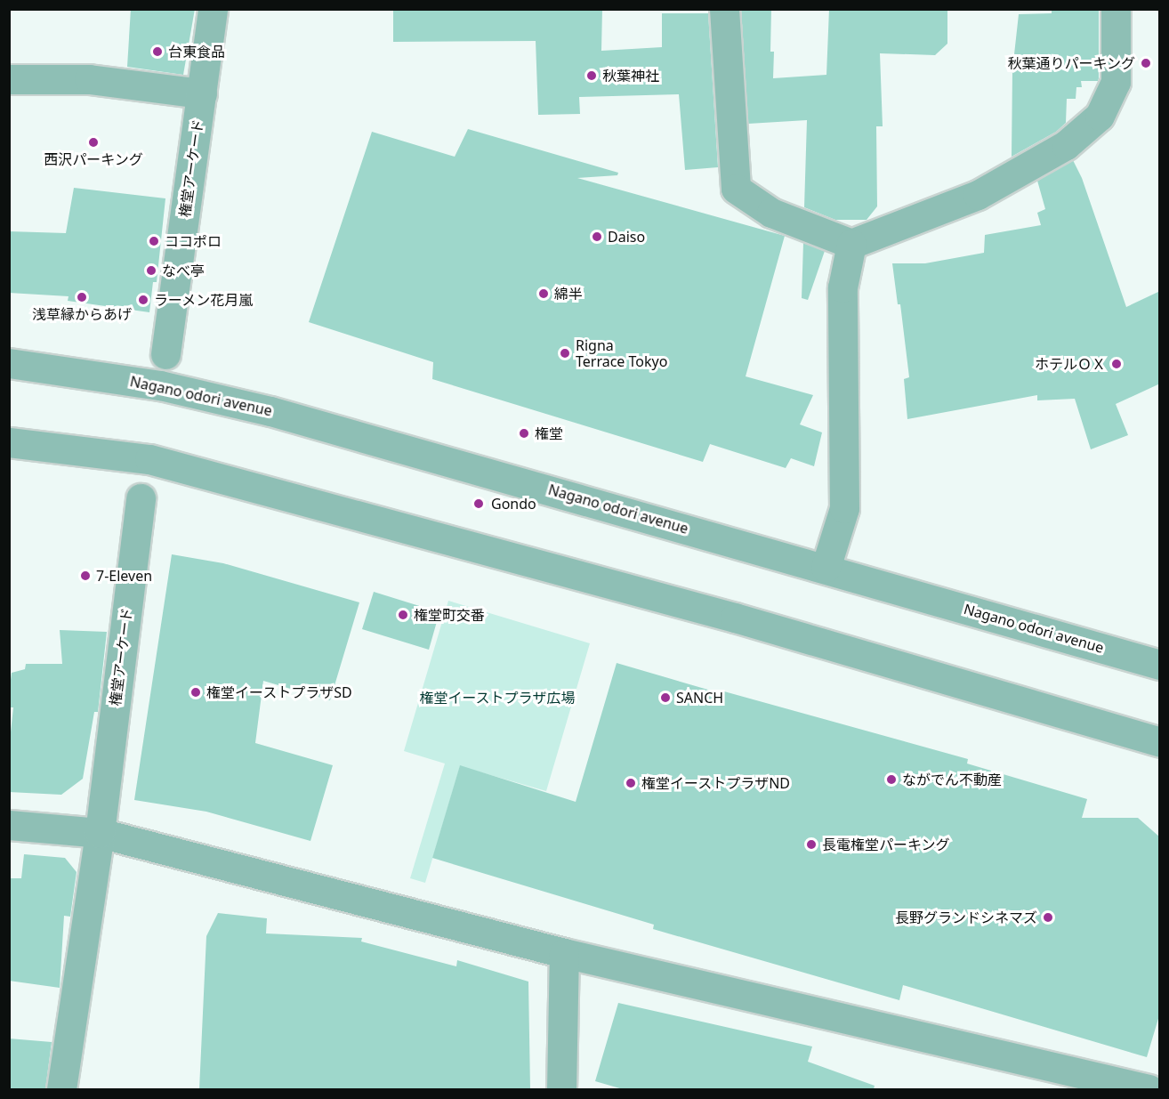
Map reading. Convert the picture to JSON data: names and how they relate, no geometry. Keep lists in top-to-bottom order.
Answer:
{
  "streets": {
    "street": ["権堂アーケード", "Nagano odori avenue"]
  },
  "parks": ["権堂イーストプラザ広場"],
  "places": [
    "台東食品",
    "秋葉通りパーキング",
    "秋葉神社",
    "西沢パーキング",
    "Daiso",
    "ココポロ",
    "なべ亭",
    "綿半",
    "浅草縁からあげ",
    "ラーメン花月嵐",
    "Rigna Terrace Tokyo",
    "ホテルＯＸ",
    "権堂",
    "Gondo",
    "7-Eleven",
    "権堂町交番",
    "権堂イーストプラザSD",
    "SANCH",
    "ながでん不動産",
    "権堂イーストプラザND",
    "長電権堂パーキング",
    "長野グランドシネマズ"
  ]
}
